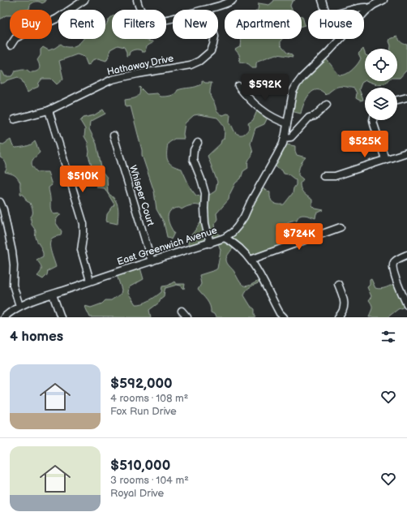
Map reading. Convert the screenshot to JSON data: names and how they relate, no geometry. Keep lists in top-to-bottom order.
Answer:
{
  "streets": {
    "street": ["Hathaway Drive", "Whisper Court", "East Greenwich Avenue"]
  },
  "crossings": [
    ["Whisper Court", "East Greenwich Avenue"]
  ],
  "page": {
    "chip": [
      "Buy",
      "Rent",
      "Filters",
      "New",
      "Apartment",
      "House"
    ],
    "price": [
      "$592K",
      "$525K",
      "$510K",
      "$724K"
    ],
    "heading": "4 homes",
    "list": [
      {
        "name": "$592,000",
        "note": "4 rooms · 108 m² · Fox Run Drive"
      },
      {
        "name": "$510,000",
        "note": "3 rooms · 104 m² · Royal Drive"
      }
    ]
  }
}
